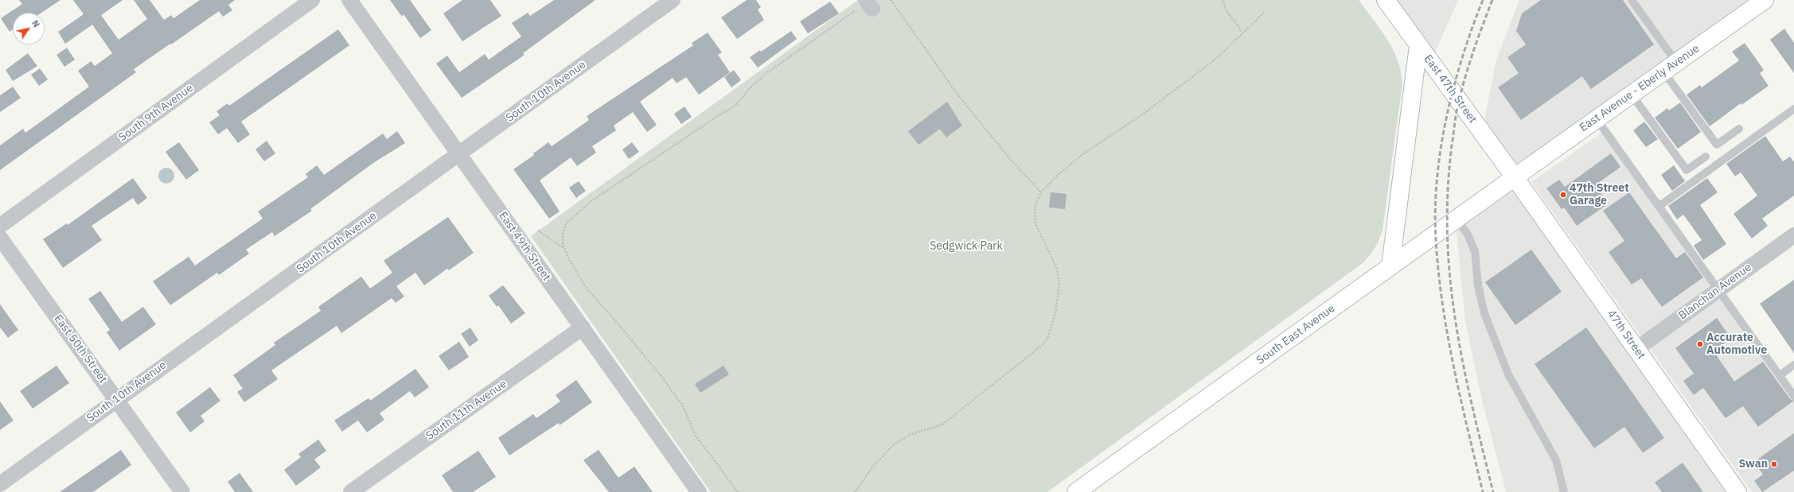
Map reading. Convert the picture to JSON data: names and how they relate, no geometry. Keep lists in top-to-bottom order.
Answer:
{
  "streets": {
    "main road": [
      "East Avenue - Eberly Avenue",
      "East 47th Street",
      "South East Avenue",
      "47th Street"
    ],
    "street": [
      "South 10th Avenue",
      "South 9th Avenue",
      "East 49th Street",
      "Blanchan Avenue",
      "East 50th Street",
      "South 11th Avenue"
    ]
  },
  "crossings": [
    ["East Avenue - Eberly Avenue", "East 47th Street"],
    ["East Avenue - Eberly Avenue", "South East Avenue"],
    ["East Avenue - Eberly Avenue", "47th Street"],
    ["East 47th Street", "South East Avenue"],
    ["East 47th Street", "47th Street"],
    ["South 10th Avenue", "East 49th Street"],
    ["South 10th Avenue", "East 50th Street"],
    ["East 49th Street", "South 11th Avenue"],
    ["Blanchan Avenue", "47th Street"],
    ["South East Avenue", "47th Street"]
  ],
  "parks": ["Sedgwick Park"],
  "places": ["47th Street Garage", "Accurate Automotive", "Swan"],
  "north": "top right"
}
